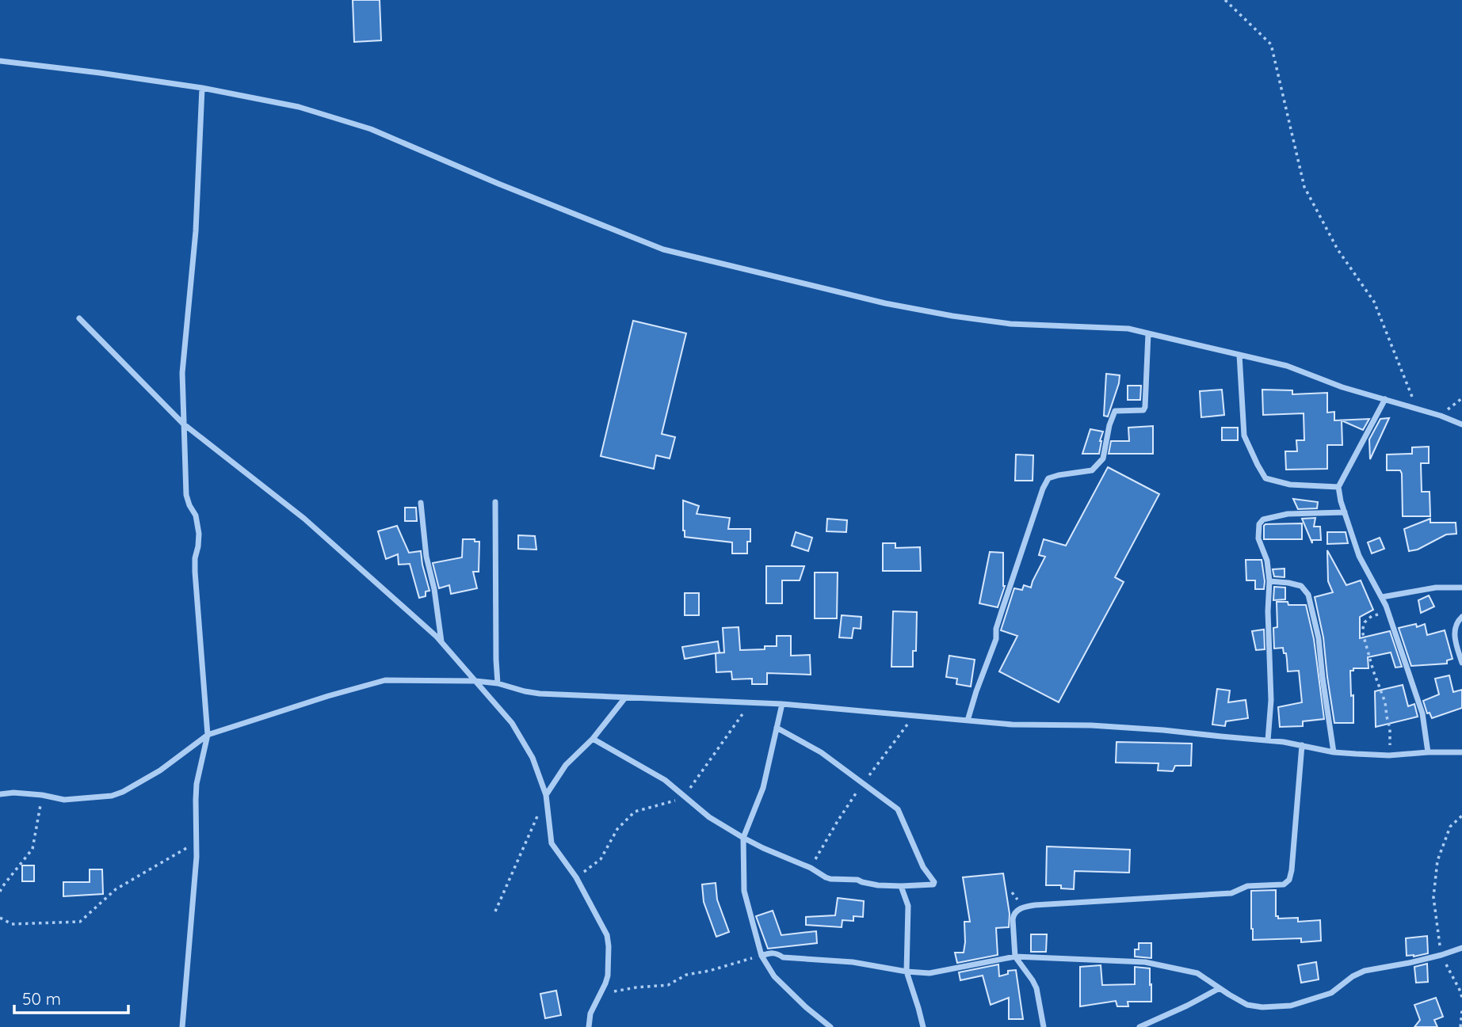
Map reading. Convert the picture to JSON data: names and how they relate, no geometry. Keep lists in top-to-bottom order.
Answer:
{
  "scale_bar": "50 m"
}
